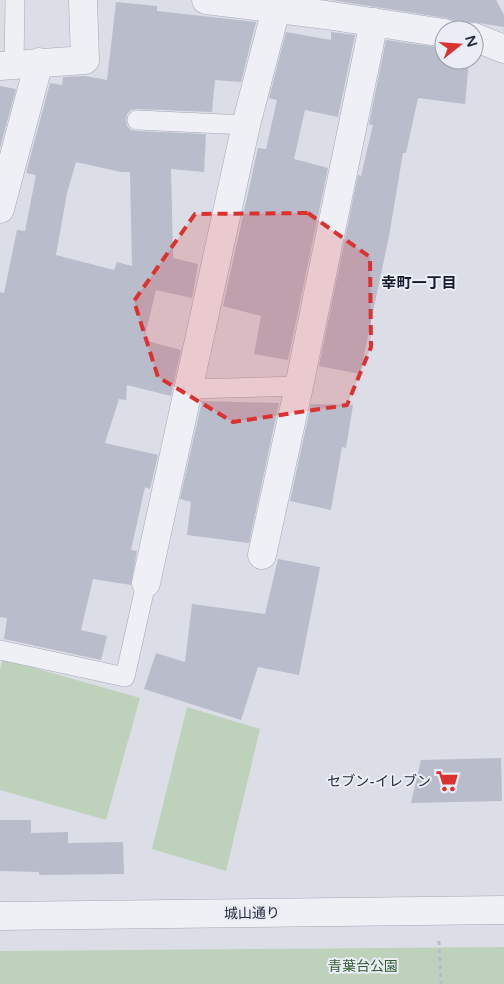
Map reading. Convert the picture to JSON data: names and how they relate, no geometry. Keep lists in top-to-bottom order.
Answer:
{
  "streets": {
    "street": ["城山通り"]
  },
  "districts": ["幸町一丁目"],
  "parks": ["青葉台公園"],
  "places": {
    "supermarket": ["セブン-イレブン"]
  },
  "north": "right"
}
